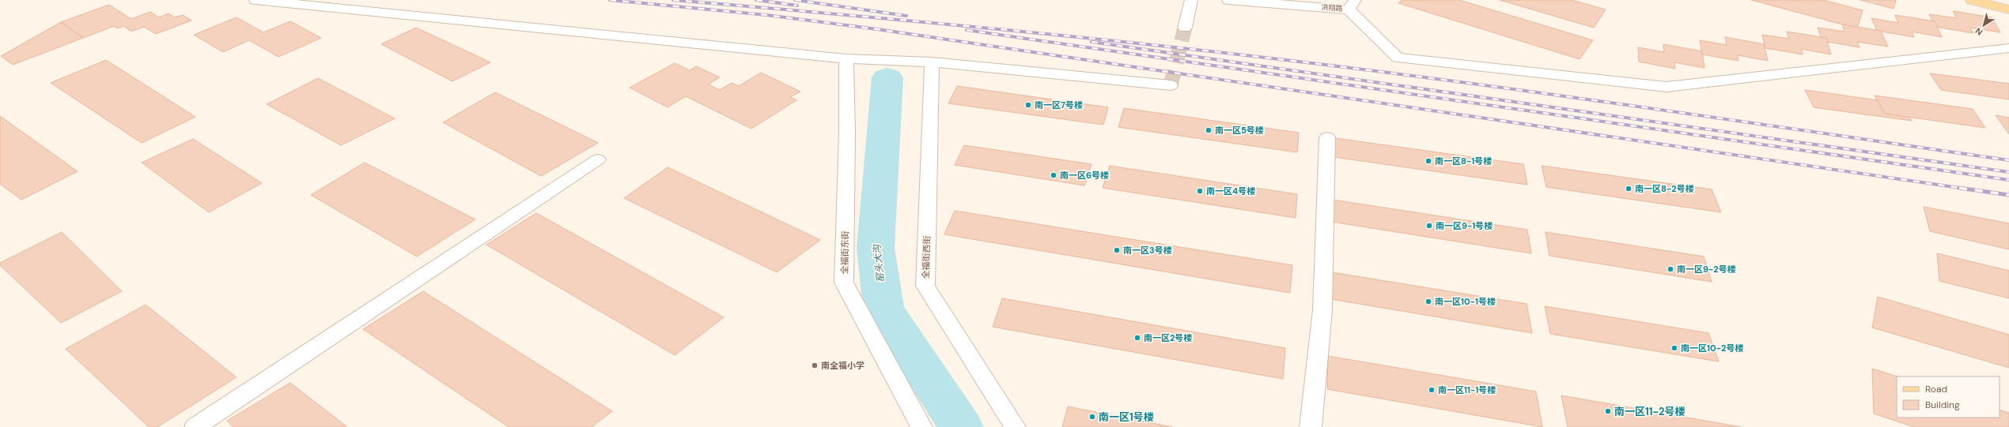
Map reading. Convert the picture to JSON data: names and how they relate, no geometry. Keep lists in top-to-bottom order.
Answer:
{
  "streets": {
    "street": ["洪翔路", "全福街东街", "全福街西街"]
  },
  "water": ["窑头大沟"],
  "places": [
    "南一区7号楼",
    "南一区5号楼",
    "南一区8-1号楼",
    "南一区6号楼",
    "南一区8-2号楼",
    "南一区4号楼",
    "南一区9-1号楼",
    "南一区3号楼",
    "南一区9-2号楼",
    "南一区10-1号楼",
    "南一区2号楼",
    "南一区10-2号楼",
    "南全福小学",
    "南一区11-1号楼",
    "南一区11-2号楼",
    "南一区1号楼"
  ],
  "legend": ["Road", "Building"],
  "north": "bottom left"
}
